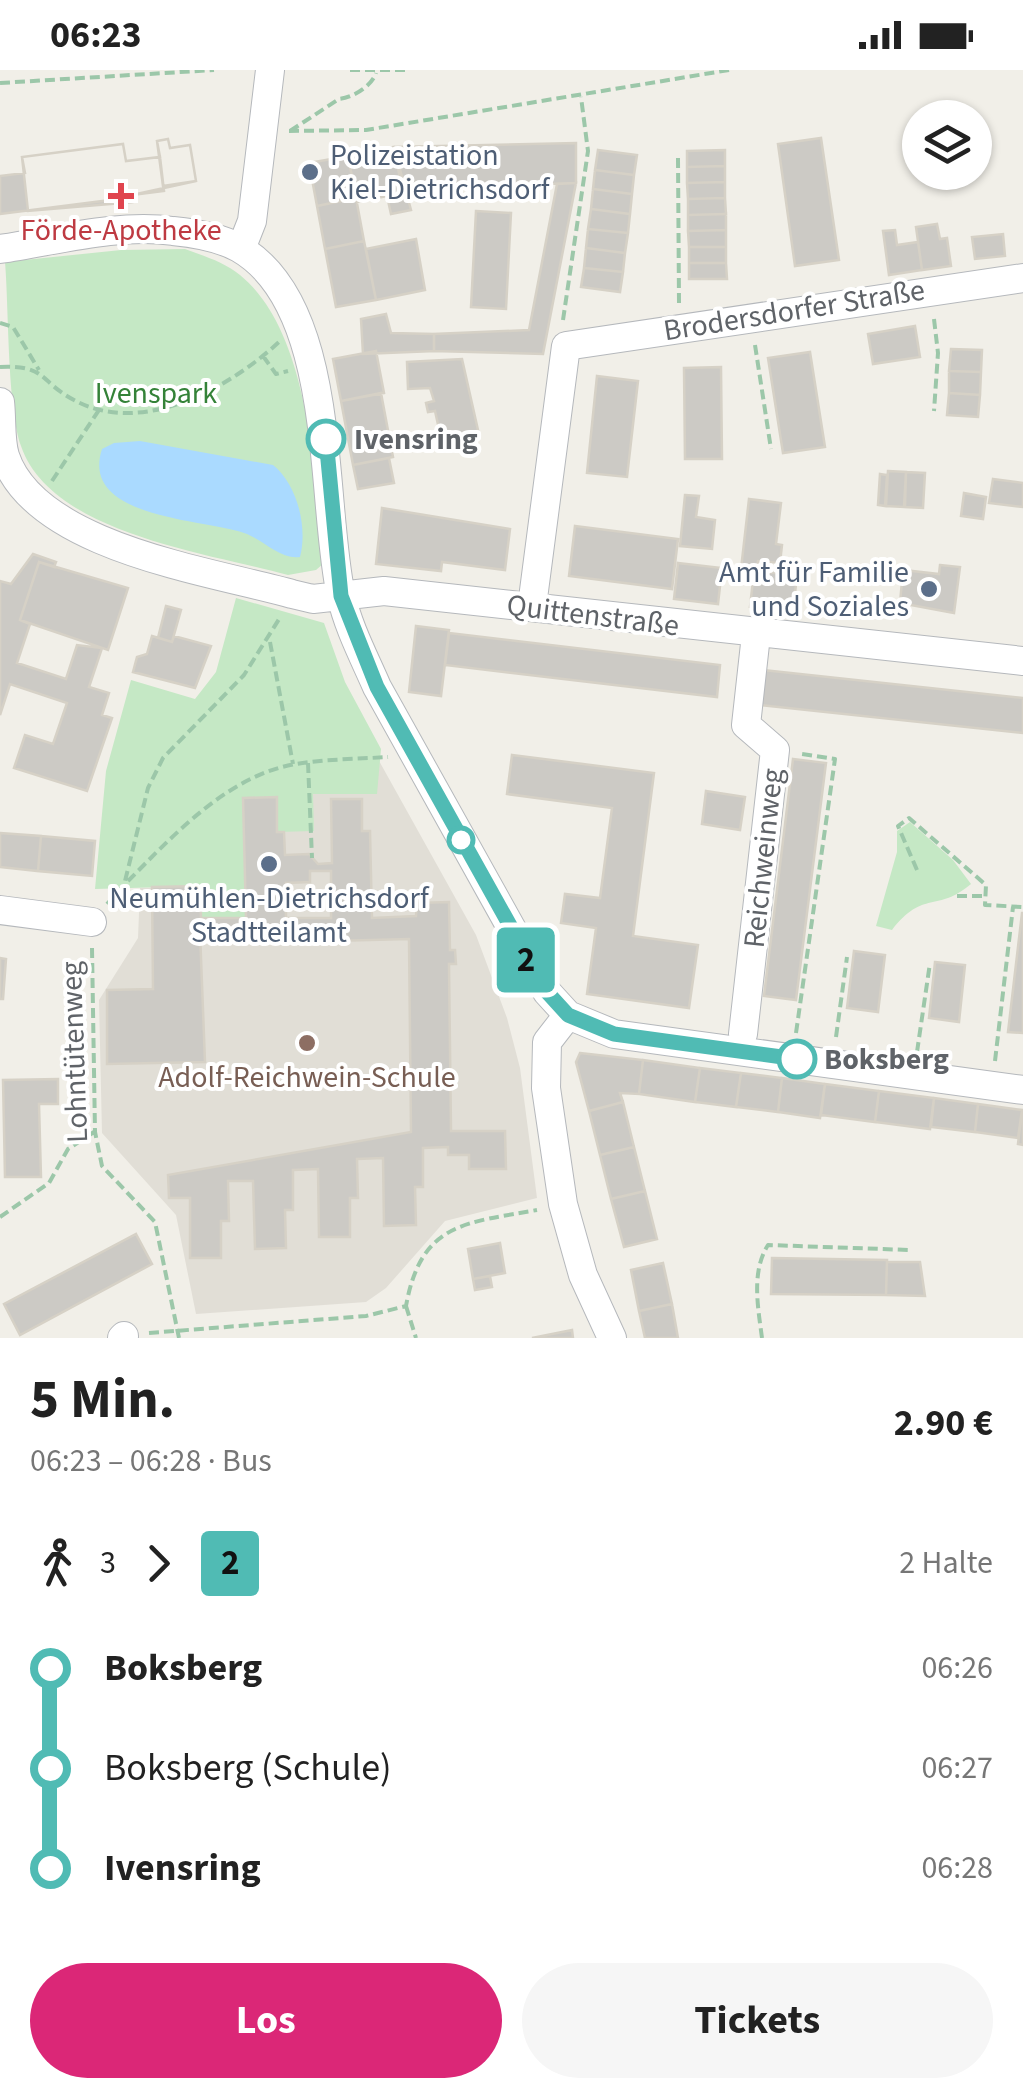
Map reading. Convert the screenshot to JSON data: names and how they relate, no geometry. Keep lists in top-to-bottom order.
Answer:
{
  "streets": {
    "street": ["Brodersdorfer Straße", "Quittenstraße", "Reichweinweg"],
    "path": ["Lohntütenweg"]
  },
  "crossings": [
    ["Quittenstraße", "Reichweinweg"]
  ],
  "parks": ["Ivenspark"],
  "places": {
    "other": [
      "Polizeistation Kiel-Dietrichsdorf",
      "Ivensring",
      "Amt für Familie und Soziales",
      "Neumühlen-Dietrichsdorf Stadtteilamt",
      "Adolf-Reichwein-Schule",
      "Boksberg"
    ],
    "health": ["Förde-Apotheke"]
  },
  "lines": ["bus line 2"],
  "page": {
    "status": "06:23",
    "on_map": "2",
    "heading": ["5 Min.", "06:23 – 06:28 · Bus", "2.90 €"],
    "legs": ["3", "2", "2 Halte"],
    "list": [
      {
        "name": "Boksberg",
        "value": "06:26"
      },
      {
        "name": "Boksberg (Schule)",
        "value": "06:27"
      },
      {
        "name": "Ivensring",
        "value": "06:28"
      }
    ],
    "buttons": ["Los", "Tickets"]
  }
}
